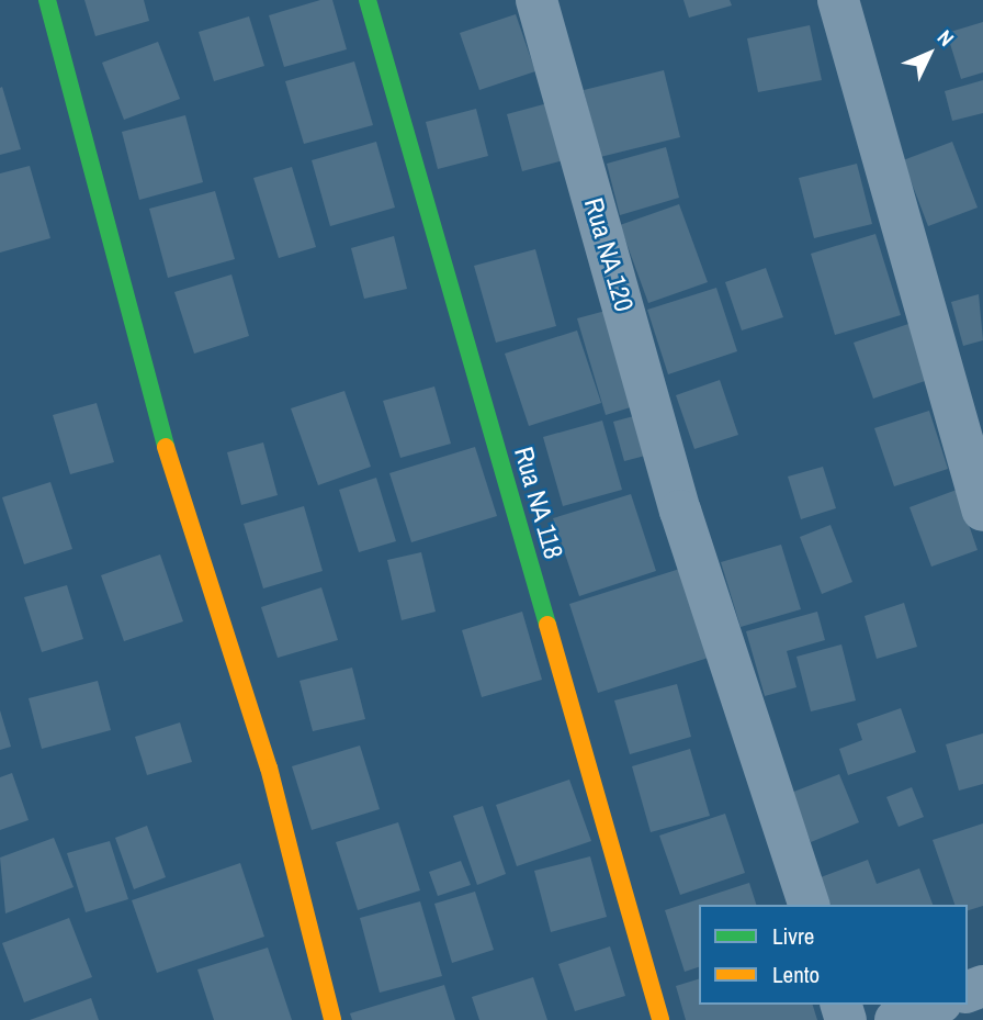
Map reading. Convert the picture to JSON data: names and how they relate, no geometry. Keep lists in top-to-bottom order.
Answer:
{
  "streets": {
    "street": ["Rua NA 120", "Rua NA 118"]
  },
  "legend": ["Livre", "Lento"],
  "north": "top right"
}
